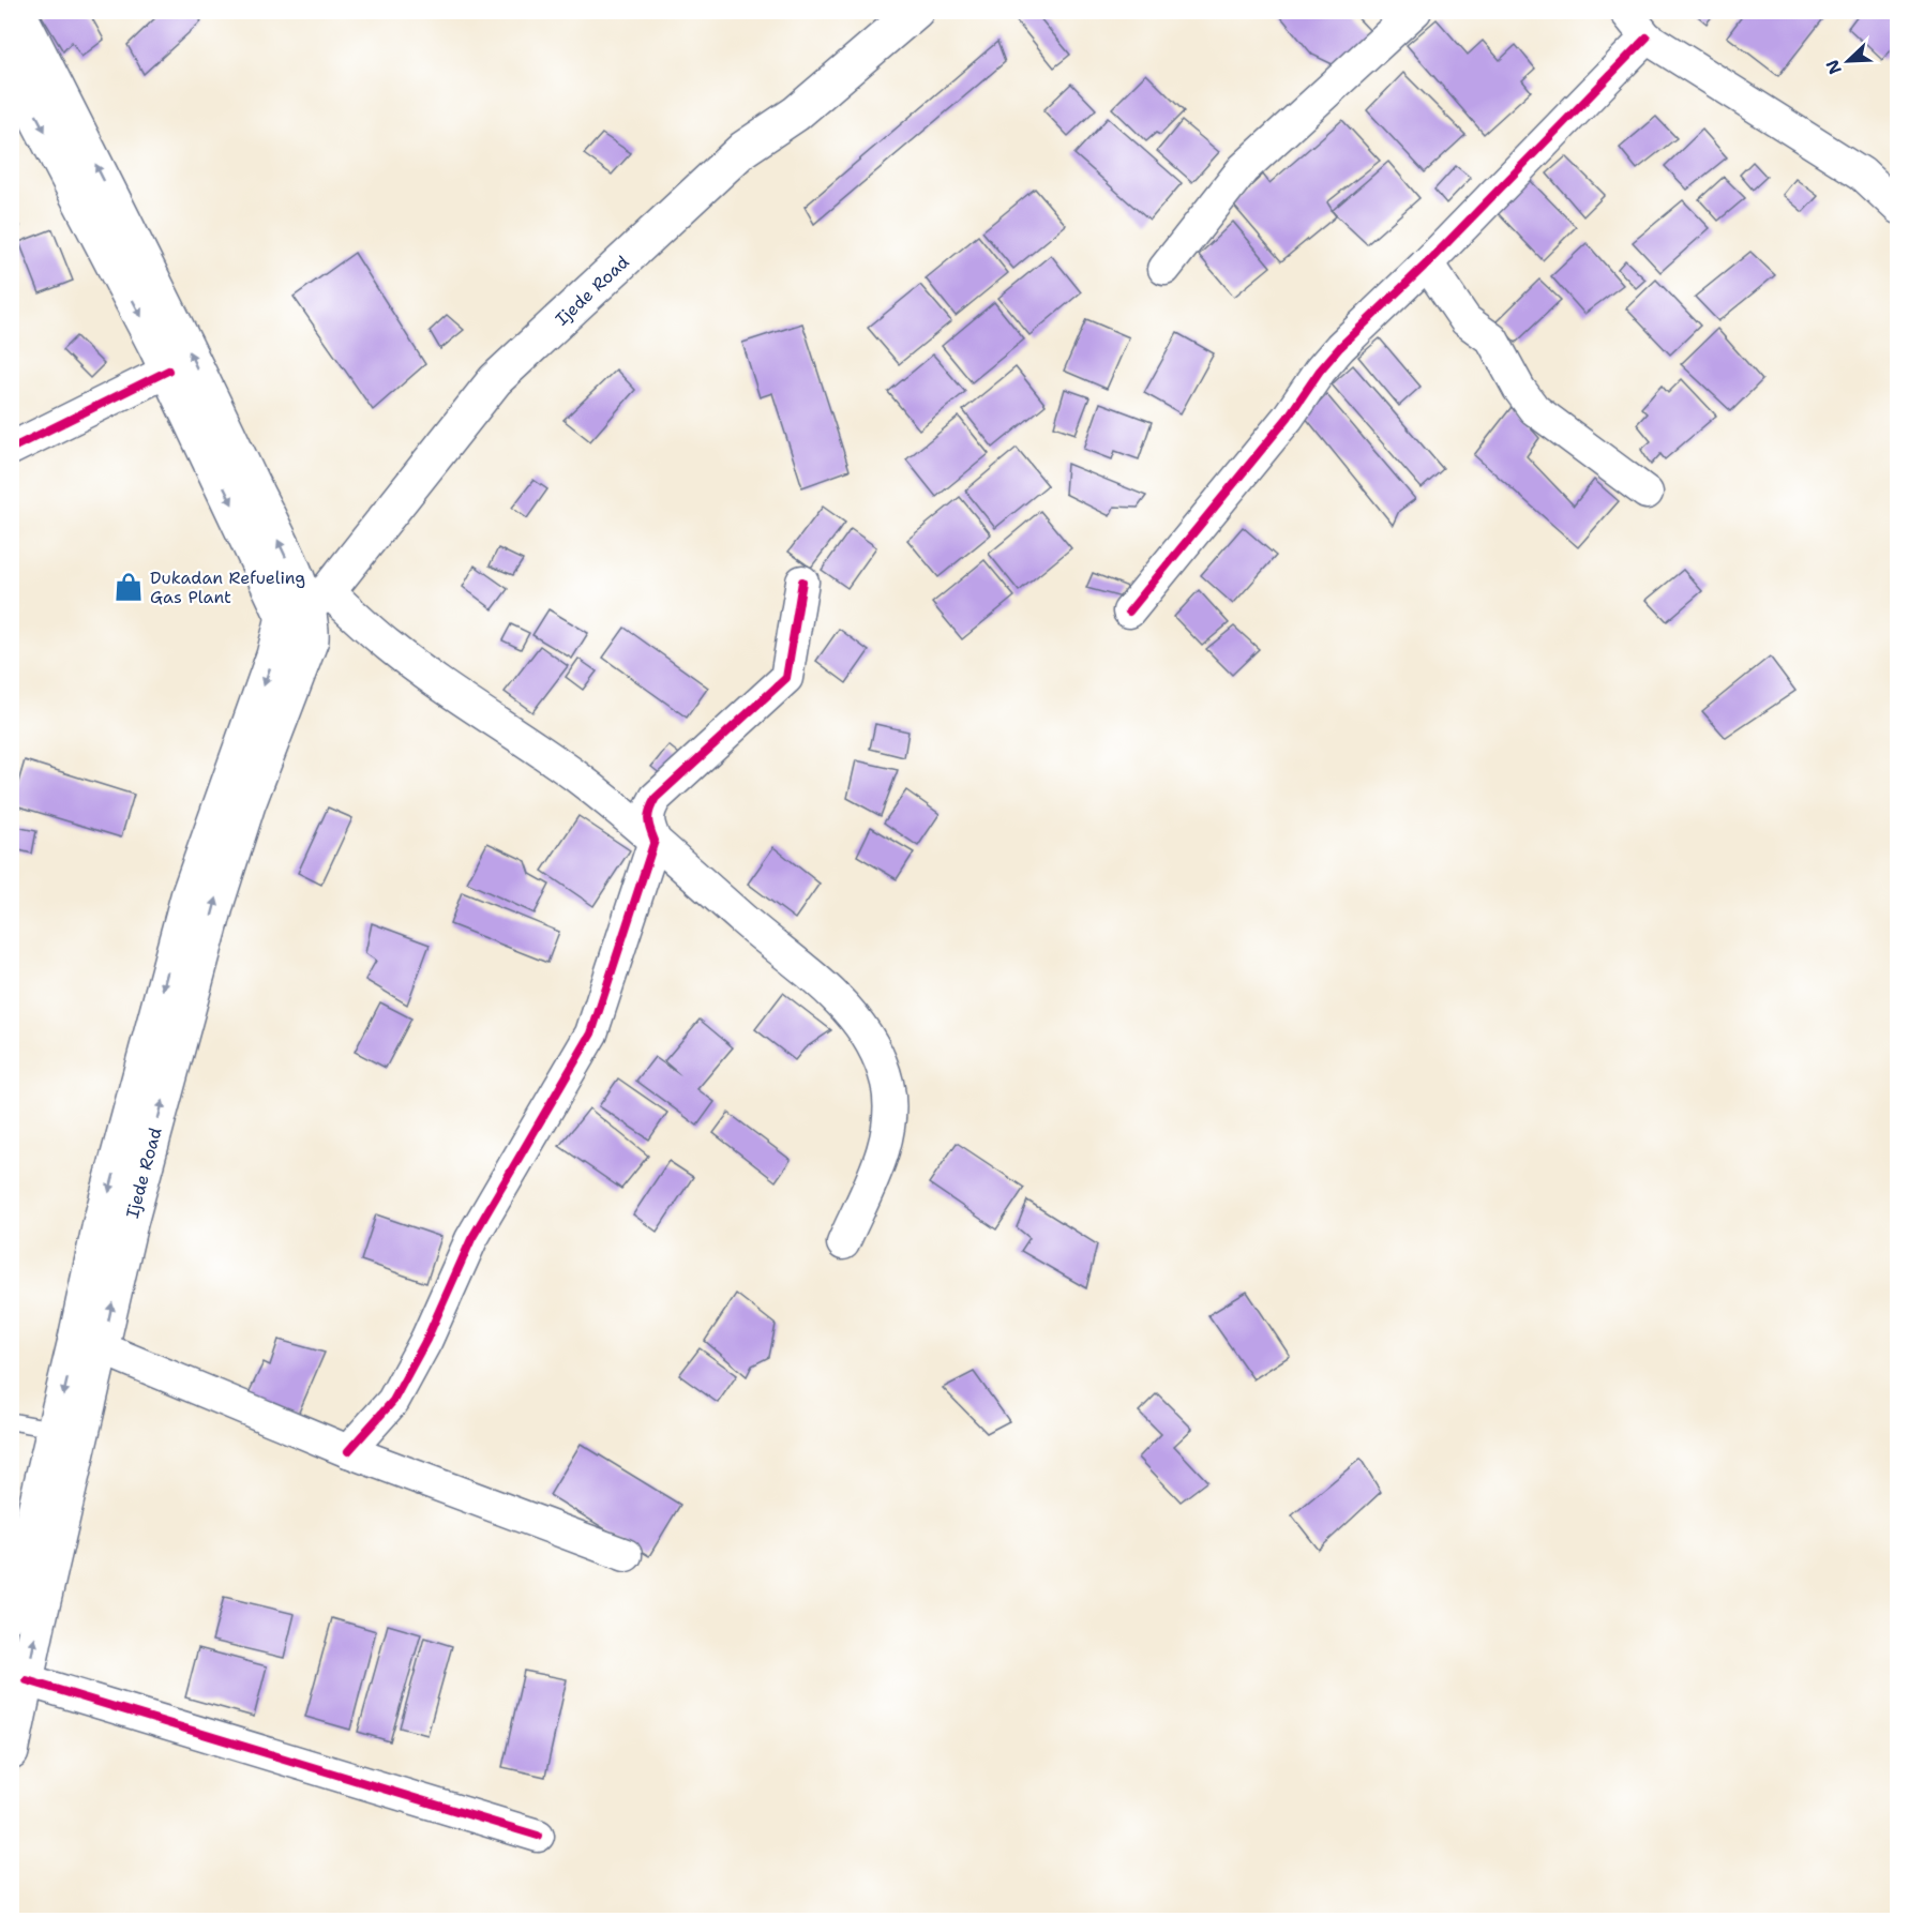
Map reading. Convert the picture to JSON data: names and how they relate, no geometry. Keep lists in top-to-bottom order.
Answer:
{
  "streets": {
    "main road": ["Ijede Road"]
  },
  "places": {
    "shop": ["Dukadan Refueling Gas Plant"]
  },
  "north": "bottom left"
}
